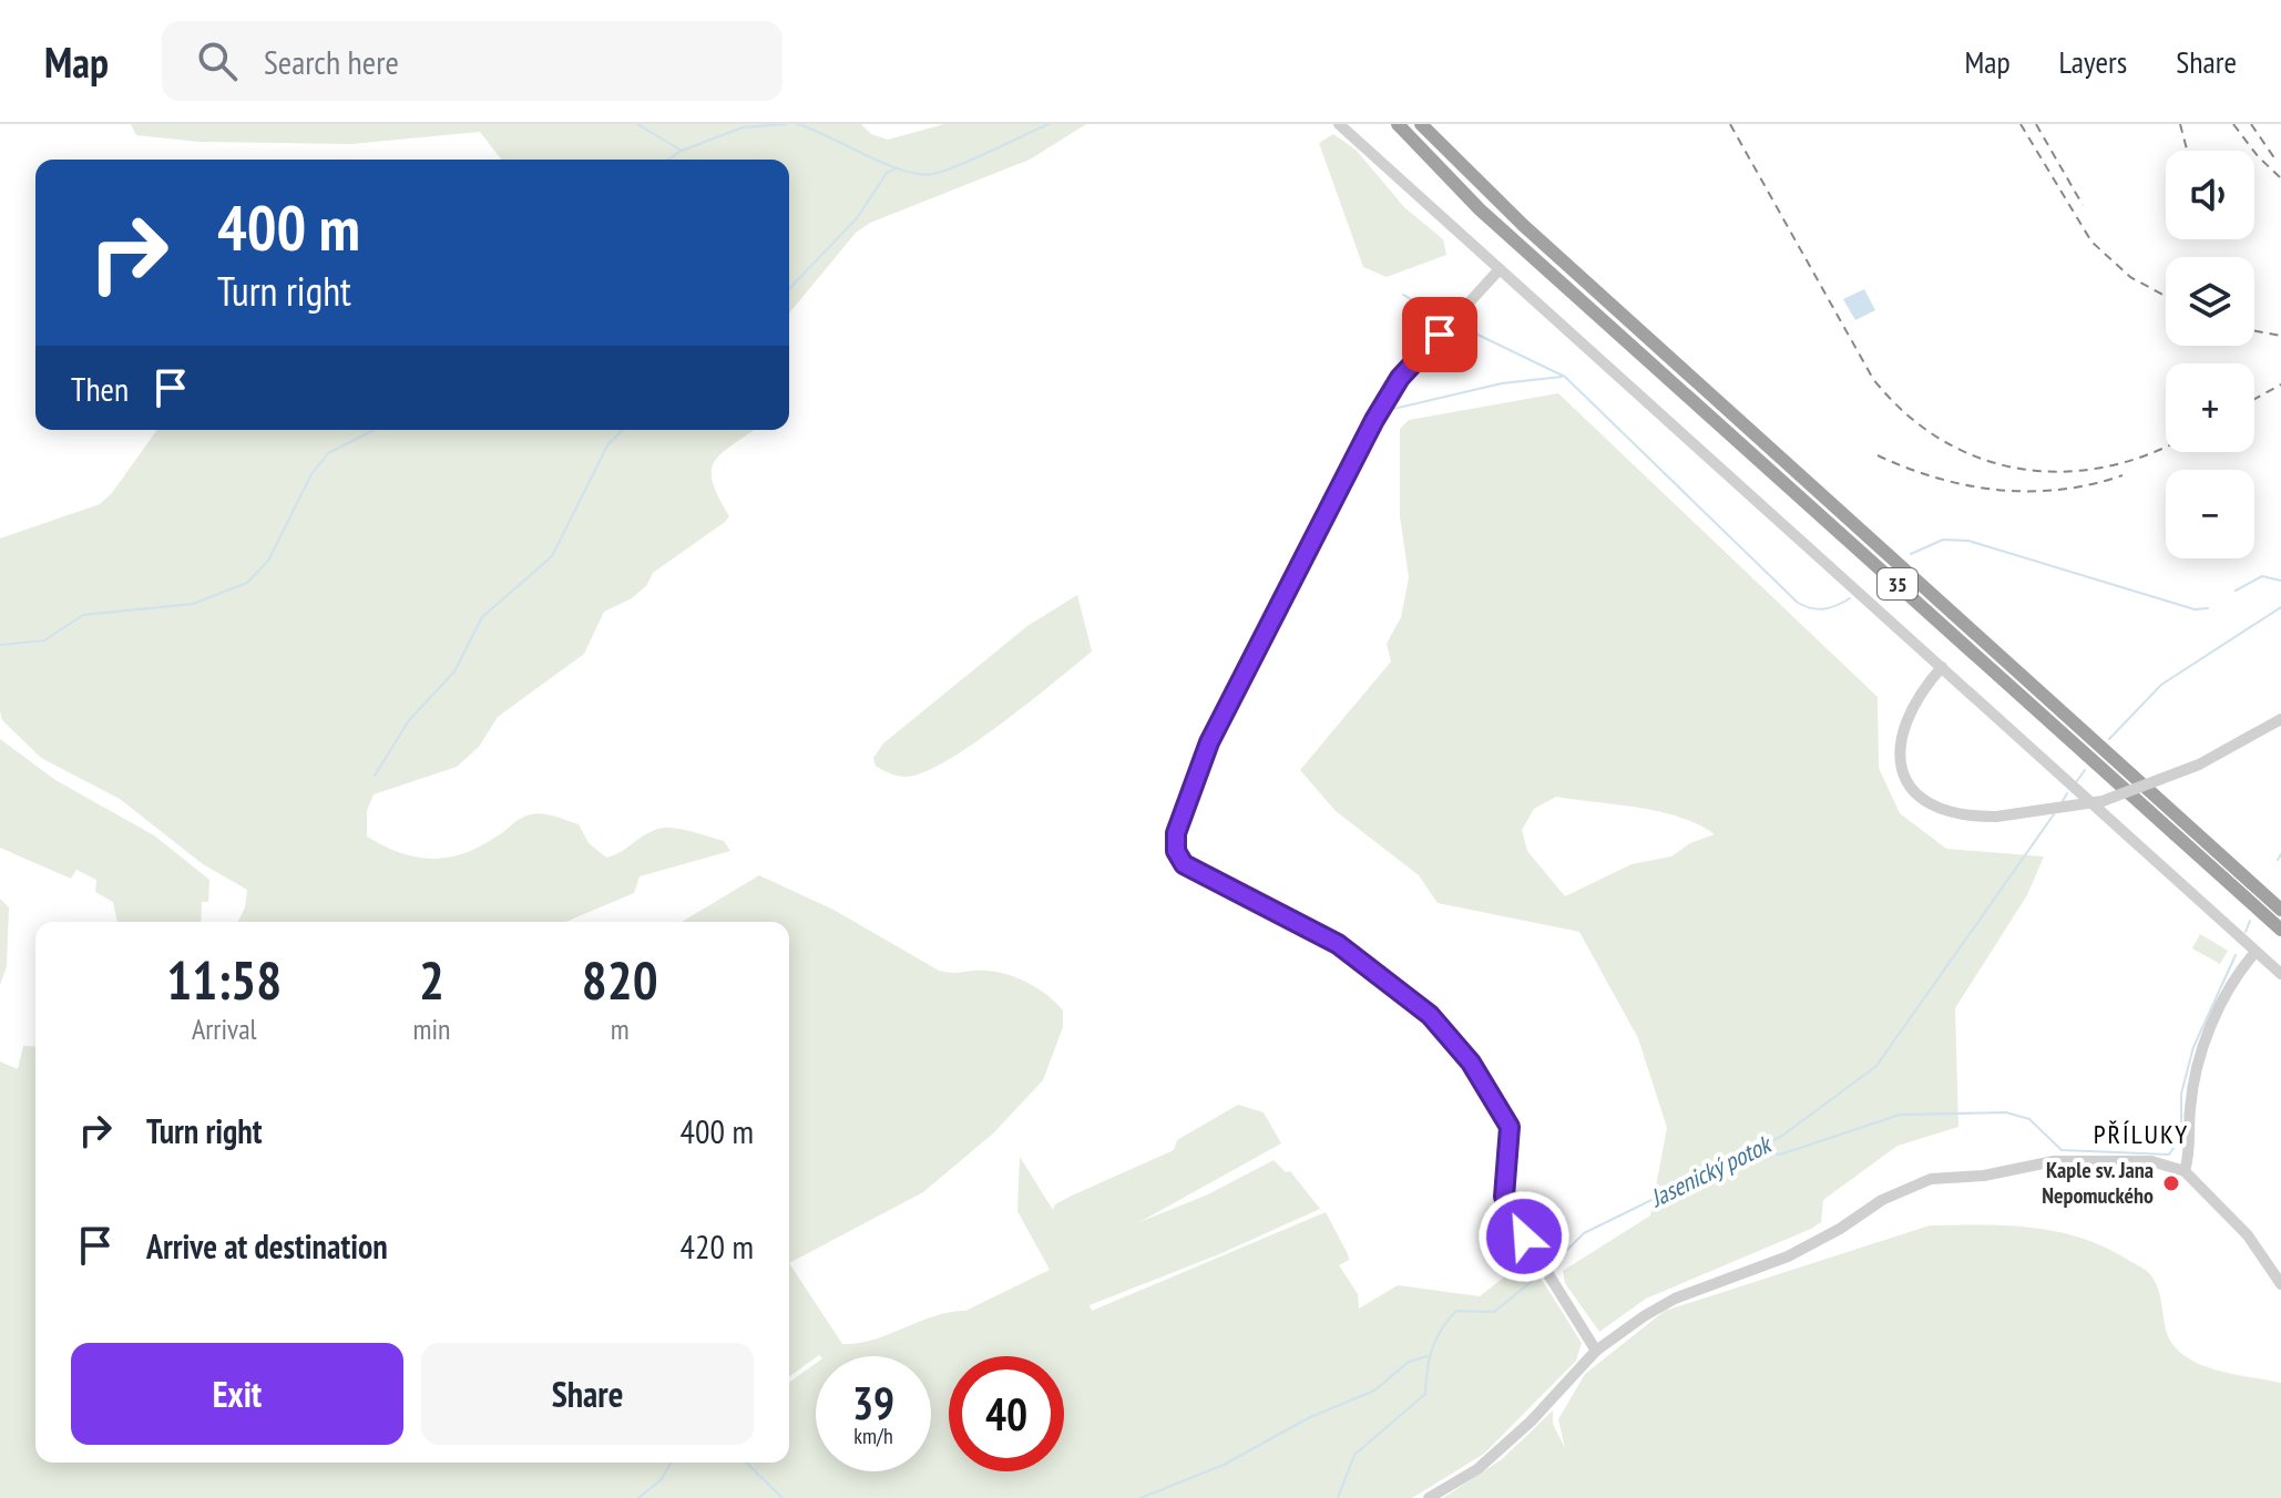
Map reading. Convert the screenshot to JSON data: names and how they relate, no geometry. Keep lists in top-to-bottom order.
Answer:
{
  "streets": {
    "highway": ["35"]
  },
  "districts": ["PŘÍLUKY"],
  "water": ["Jasenický potok"],
  "places": ["Kaple sv. Jana Nepomuckého"],
  "page": {
    "header": "Map",
    "search": "Search here",
    "nav": ["Map", "Layers", "Share"],
    "map_buttons": ["+", "−"],
    "turn": ["400 m", "Turn right"],
    "then": "Then",
    "eta": [
      "11:58",
      "Arrival",
      "2",
      "min",
      "820",
      "m"
    ],
    "list": [
      {
        "name": "Turn right",
        "value": "400 m"
      },
      {
        "name": "Arrive at destination",
        "value": "420 m"
      }
    ],
    "buttons": ["Exit", "Share"],
    "speed": "39 km/h",
    "limit": "40"
  }
}
